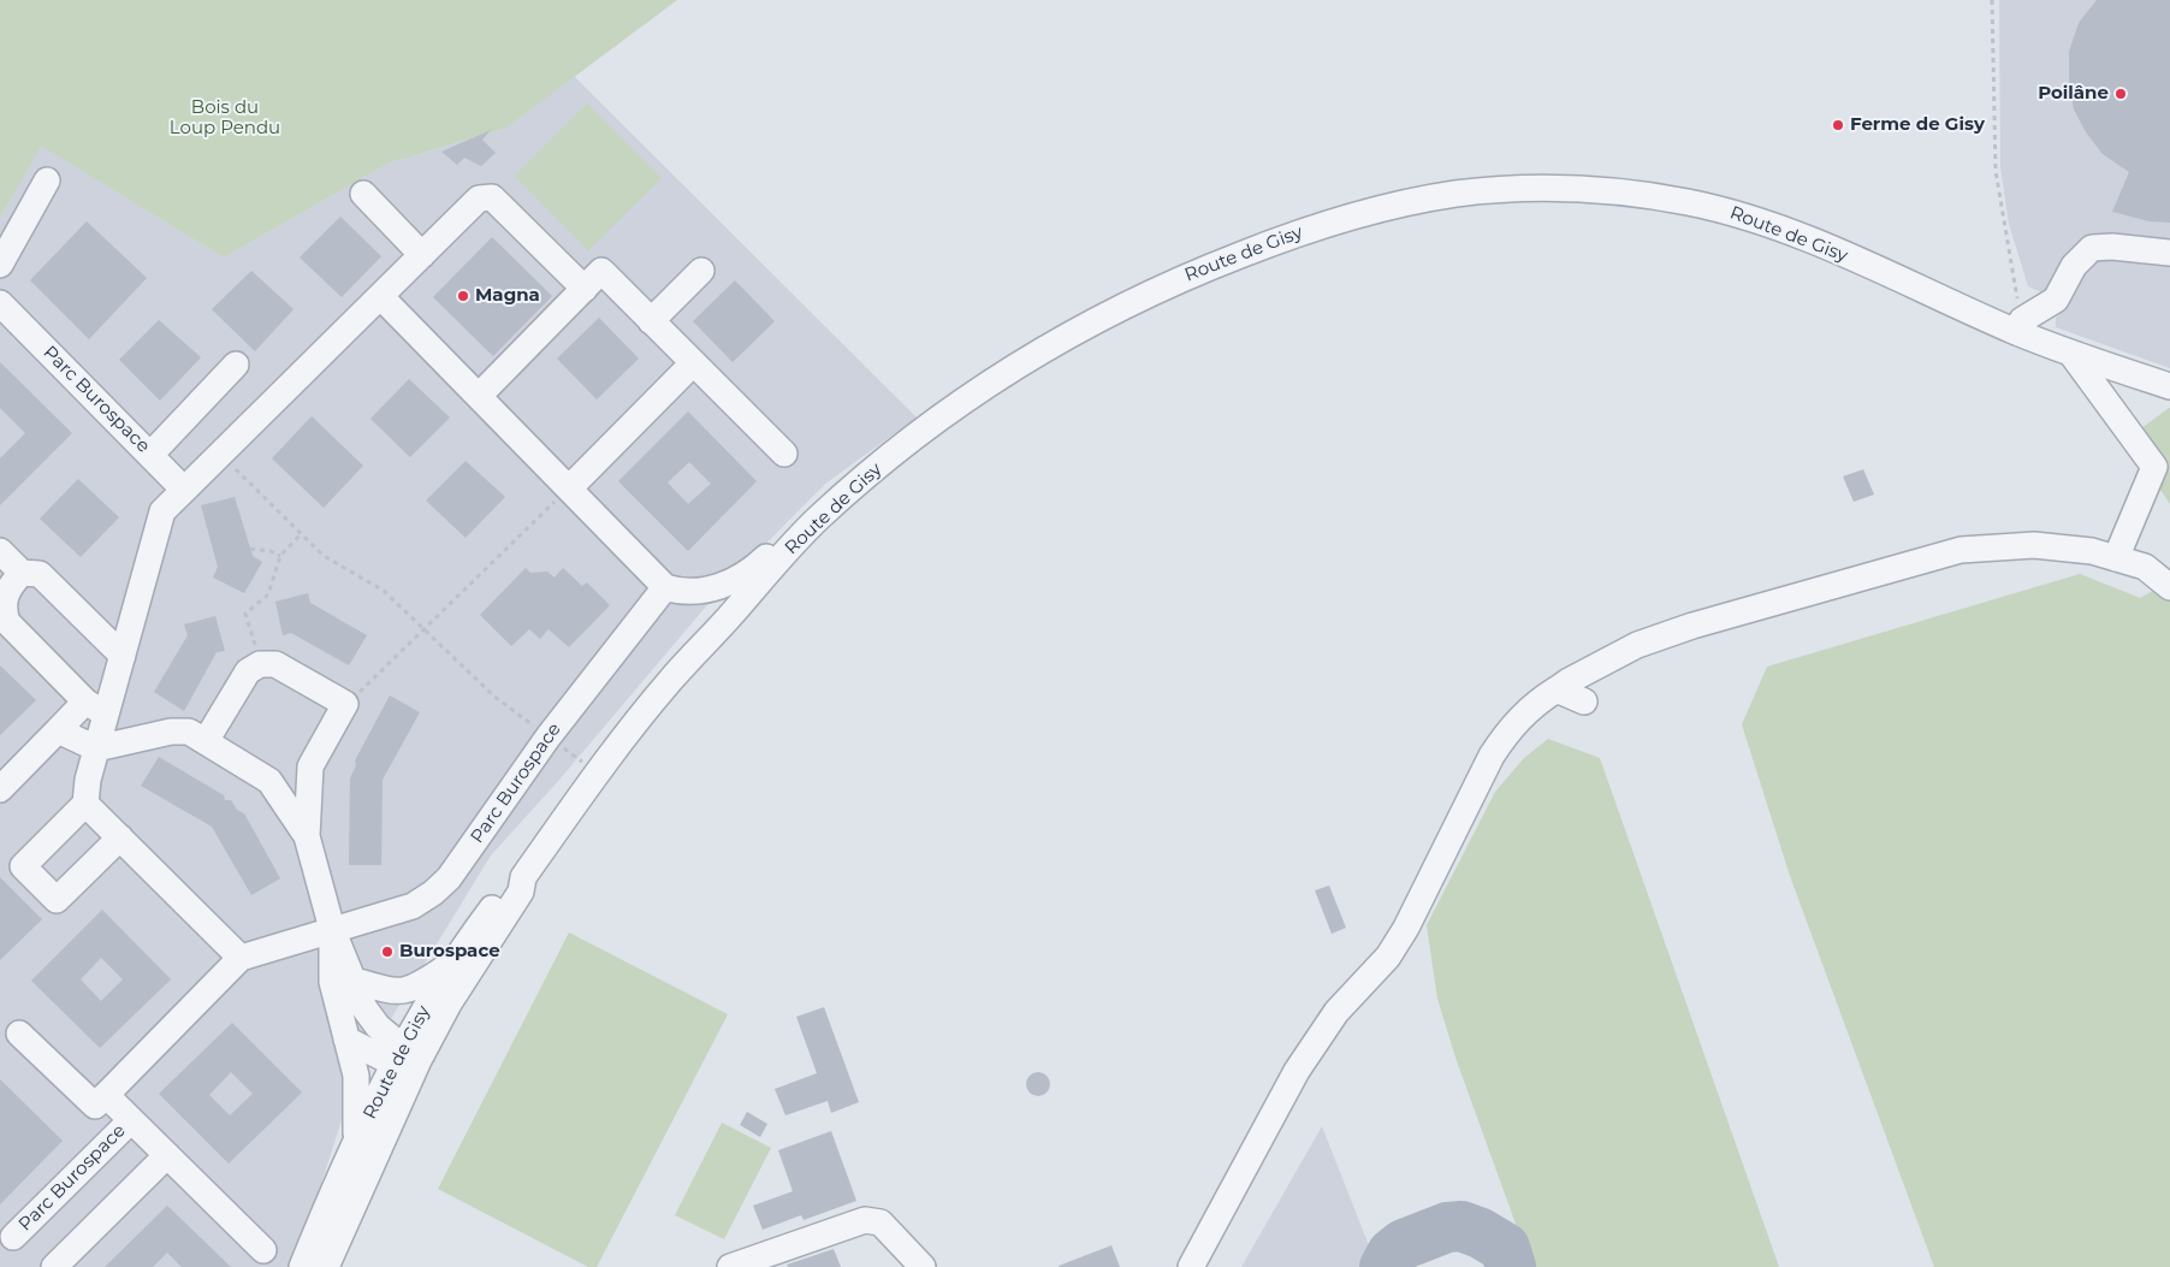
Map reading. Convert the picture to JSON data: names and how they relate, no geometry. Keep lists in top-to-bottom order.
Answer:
{
  "streets": {
    "street": ["Route de Gisy", "Parc Burospace"]
  },
  "parks": ["Bois du Loup Pendu"],
  "places": [
    "Poilâne",
    "Ferme de Gisy",
    "Magna",
    "Burospace"
  ]
}
